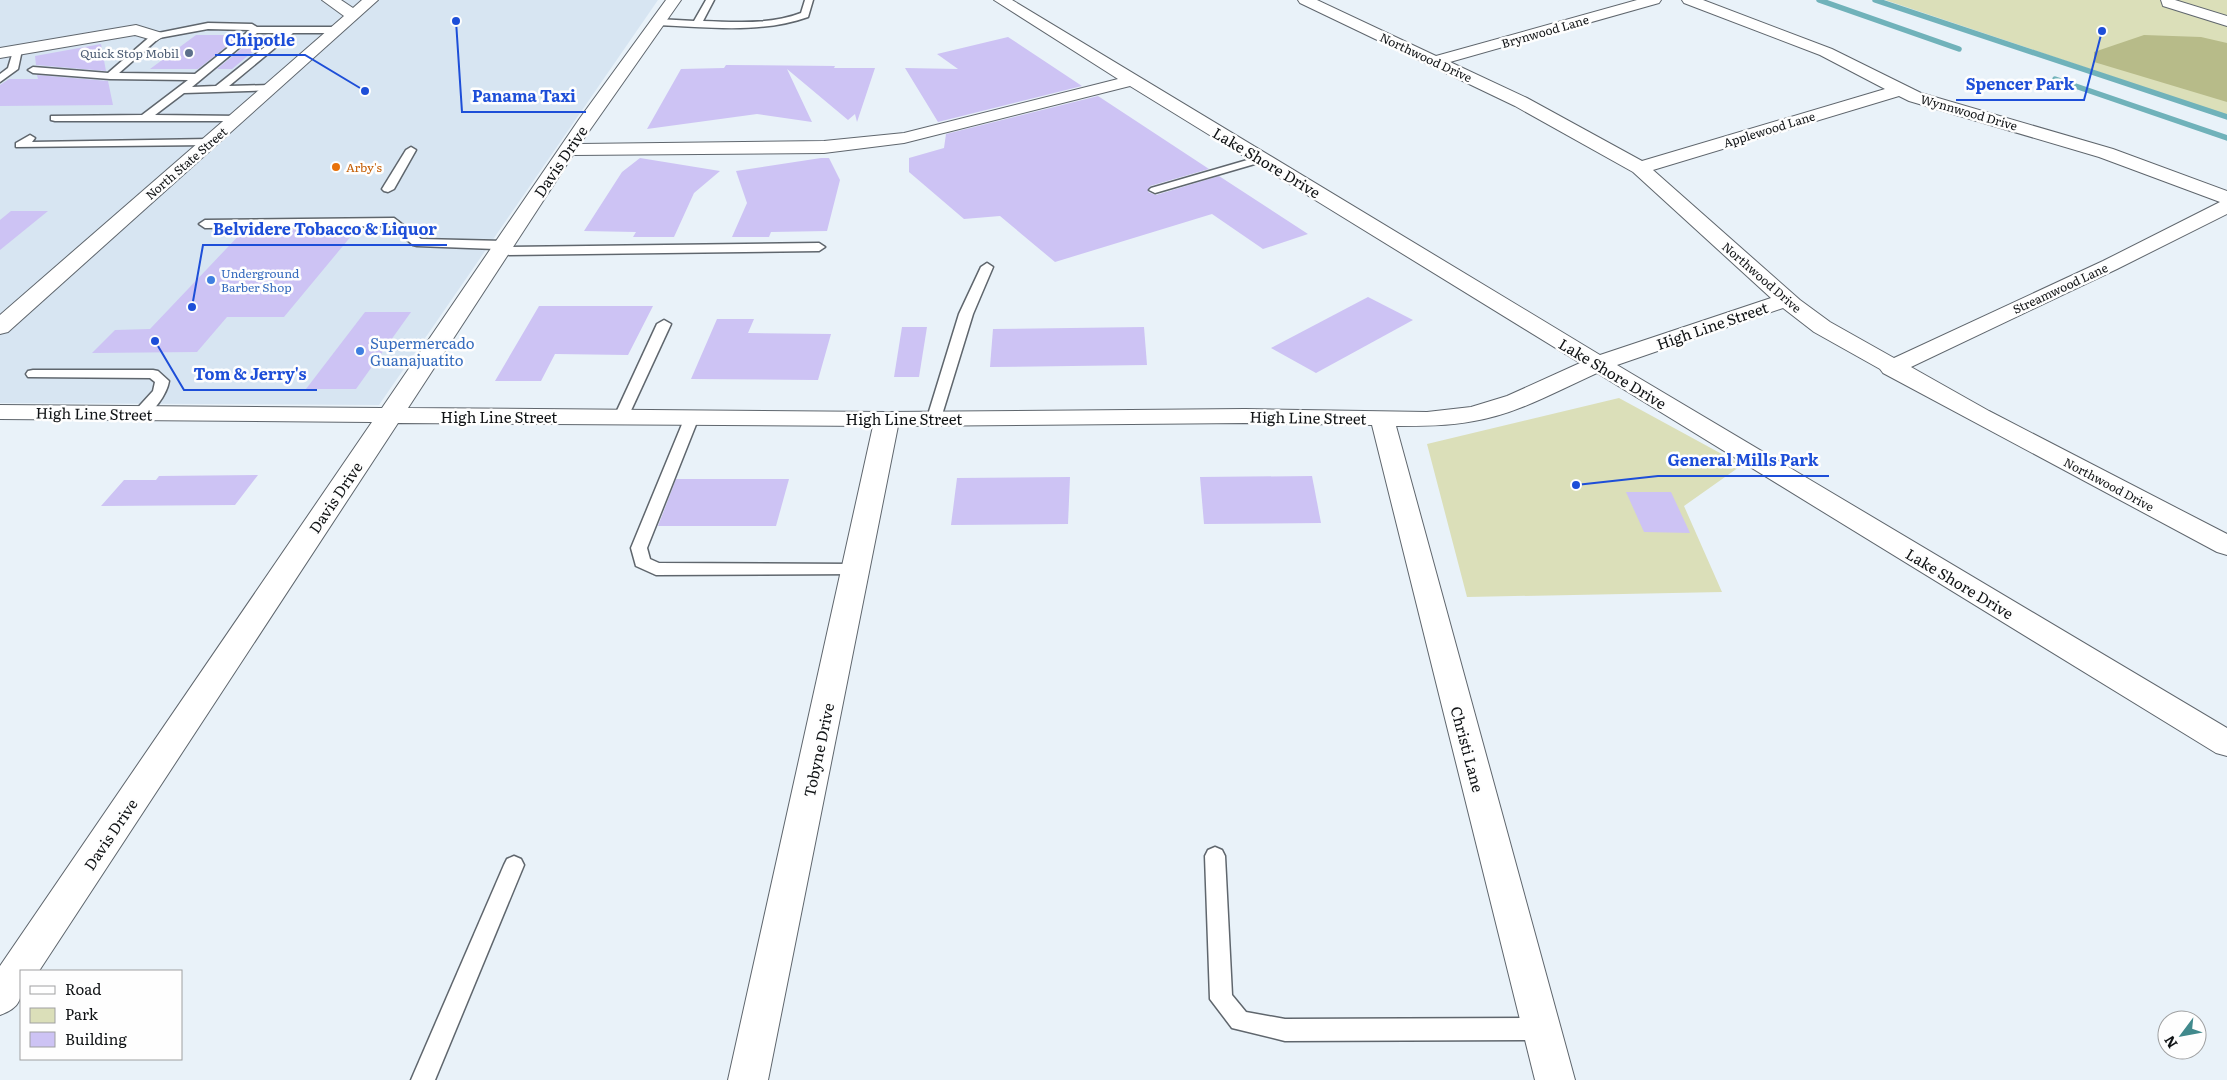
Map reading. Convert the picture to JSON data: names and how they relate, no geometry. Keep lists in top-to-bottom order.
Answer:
{
  "streets": {
    "street": [
      "Brynwood Lane",
      "Northwood Drive",
      "Wynnwood Drive",
      "Applewood Lane",
      "Davis Drive",
      "Lake Shore Drive",
      "North State Street",
      "Streamwood Lane",
      "High Line Street",
      "Christi Lane",
      "Tobyne Drive"
    ]
  },
  "crossings": [
    ["Brynwood Lane", "Northwood Drive"],
    ["Northwood Drive", "Applewood Lane"],
    ["Northwood Drive", "Streamwood Lane"],
    ["Northwood Drive", "High Line Street"],
    ["Wynnwood Drive", "Applewood Lane"],
    ["Davis Drive", "High Line Street"],
    ["Lake Shore Drive", "High Line Street"],
    ["High Line Street", "Christi Lane"],
    ["High Line Street", "Tobyne Drive"]
  ],
  "places": [
    "Panama Taxi",
    "Spencer Park",
    "Quick Stop Mobil",
    "Chipotle",
    "Arby's",
    "Underground Barber Shop",
    "Belvidere Tobacco & Liquor",
    "Tom & Jerry's",
    "Supermercado Guanajuatito",
    "General Mills Park"
  ],
  "legend": ["Road", "Park", "Building"],
  "north": "bottom left"
}
